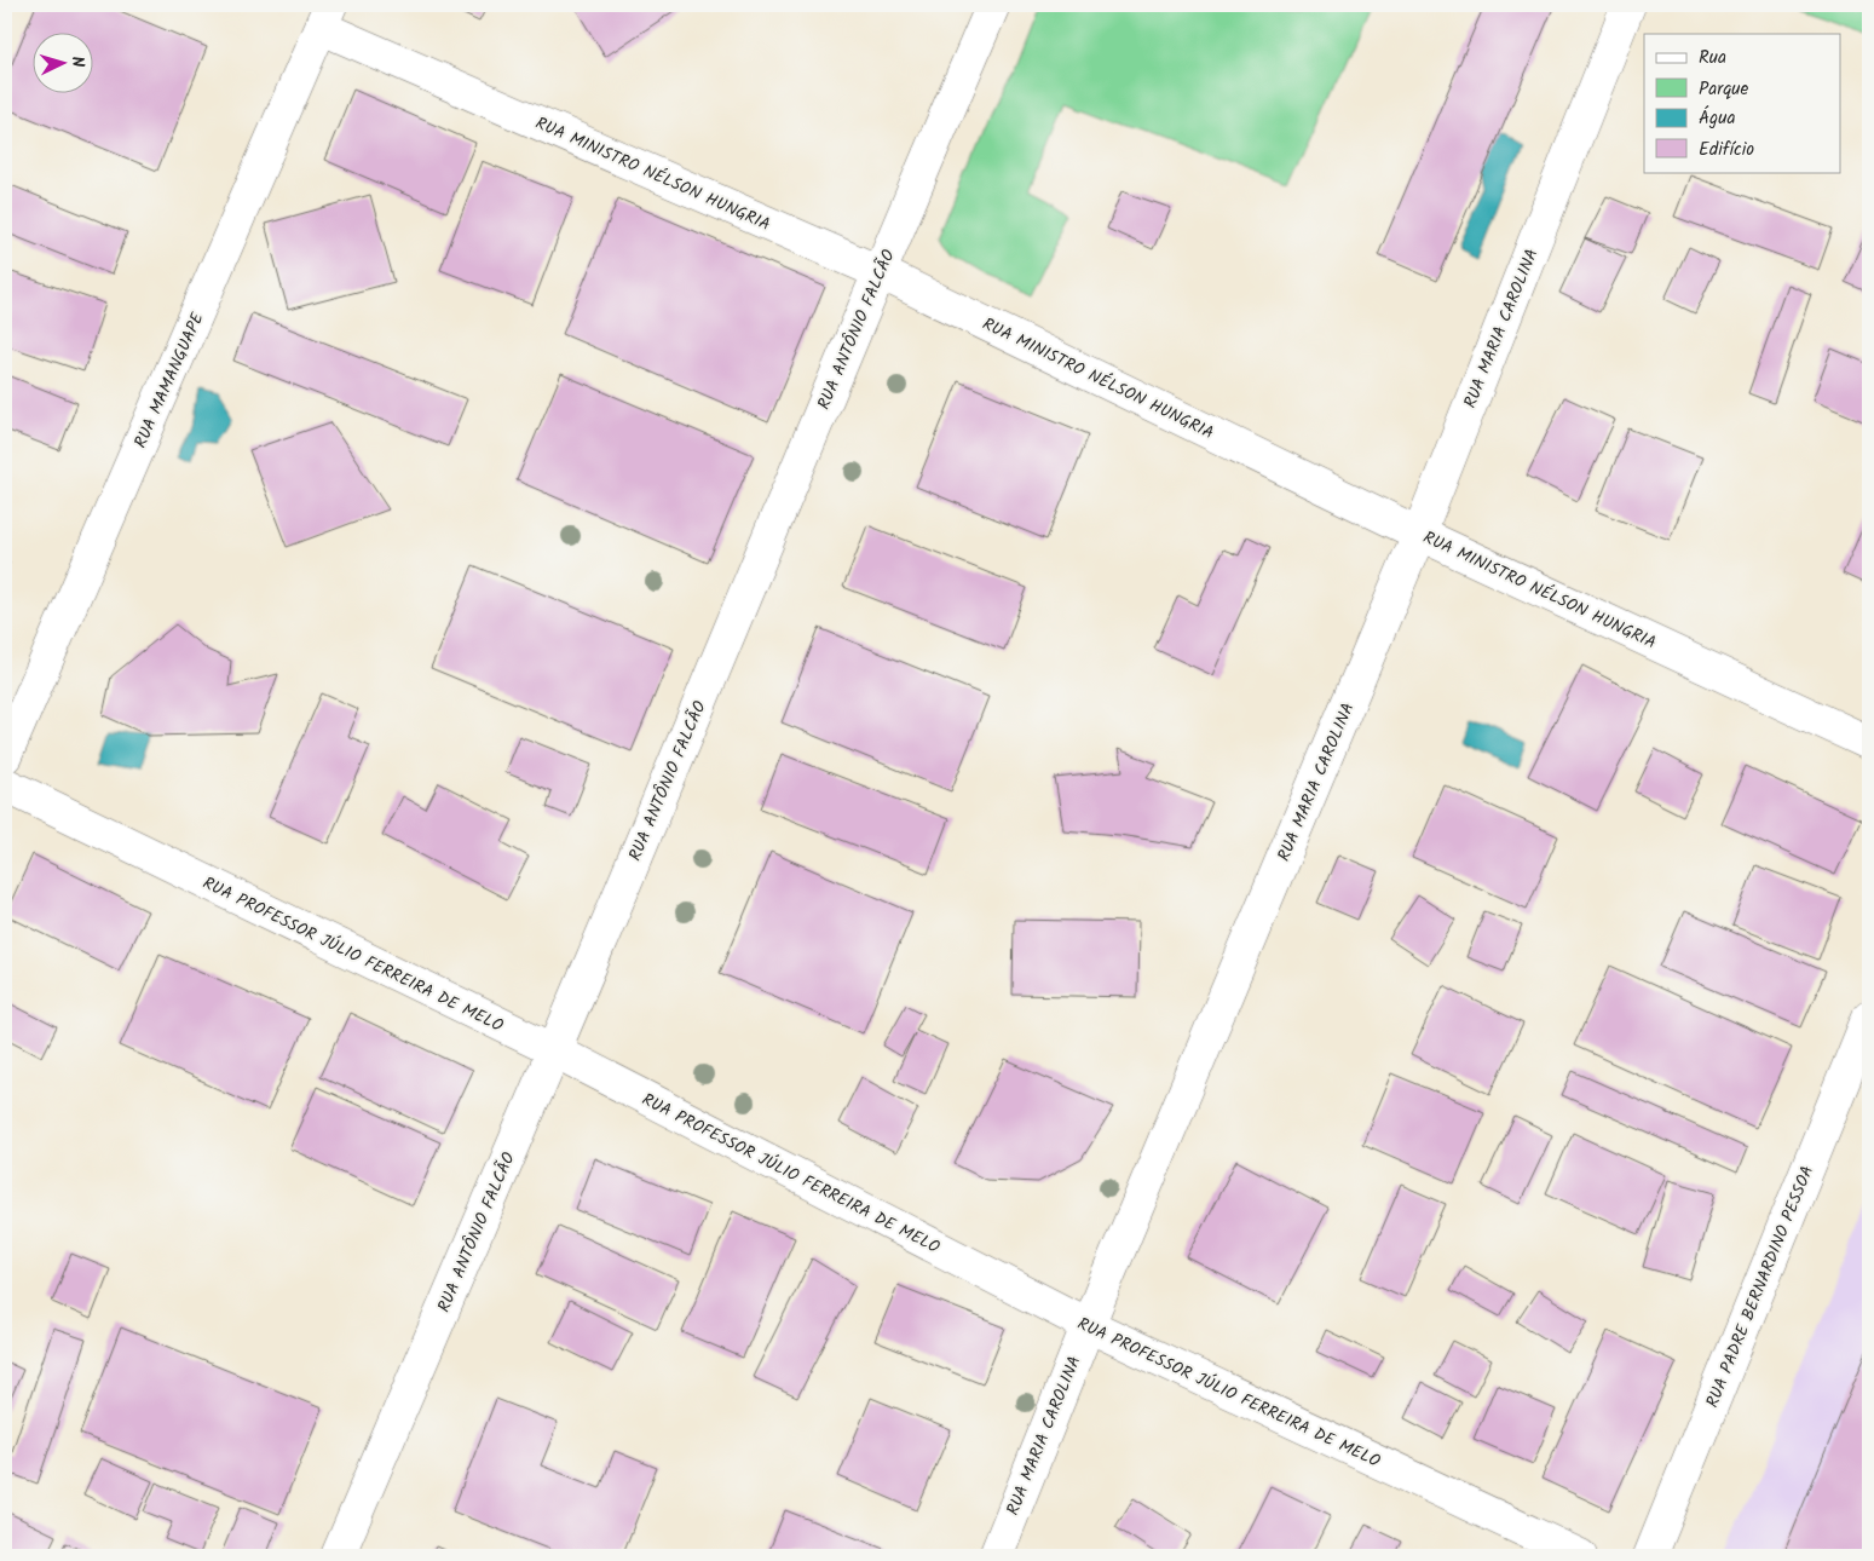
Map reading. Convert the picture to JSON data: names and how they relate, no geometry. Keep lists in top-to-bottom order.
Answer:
{
  "streets": {
    "street": [
      "RUA MINISTRO NÉLSON HUNGRIA",
      "RUA MARIA CAROLINA",
      "RUA ANTÔNIO FALCÃO",
      "RUA MAMANGUAPE",
      "RUA PROFESSOR JÚLIO FERREIRA DE MELO",
      "RUA PADRE BERNARDINO PESSOA"
    ]
  },
  "crossings": [
    ["RUA MINISTRO NÉLSON HUNGRIA", "RUA MARIA CAROLINA"],
    ["RUA MINISTRO NÉLSON HUNGRIA", "RUA ANTÔNIO FALCÃO"],
    ["RUA MINISTRO NÉLSON HUNGRIA", "RUA MAMANGUAPE"],
    ["RUA MARIA CAROLINA", "RUA PROFESSOR JÚLIO FERREIRA DE MELO"],
    ["RUA ANTÔNIO FALCÃO", "RUA PROFESSOR JÚLIO FERREIRA DE MELO"]
  ],
  "legend": [
    "Rua",
    "Parque",
    "Água",
    "Edifício"
  ],
  "north": "right"
}
